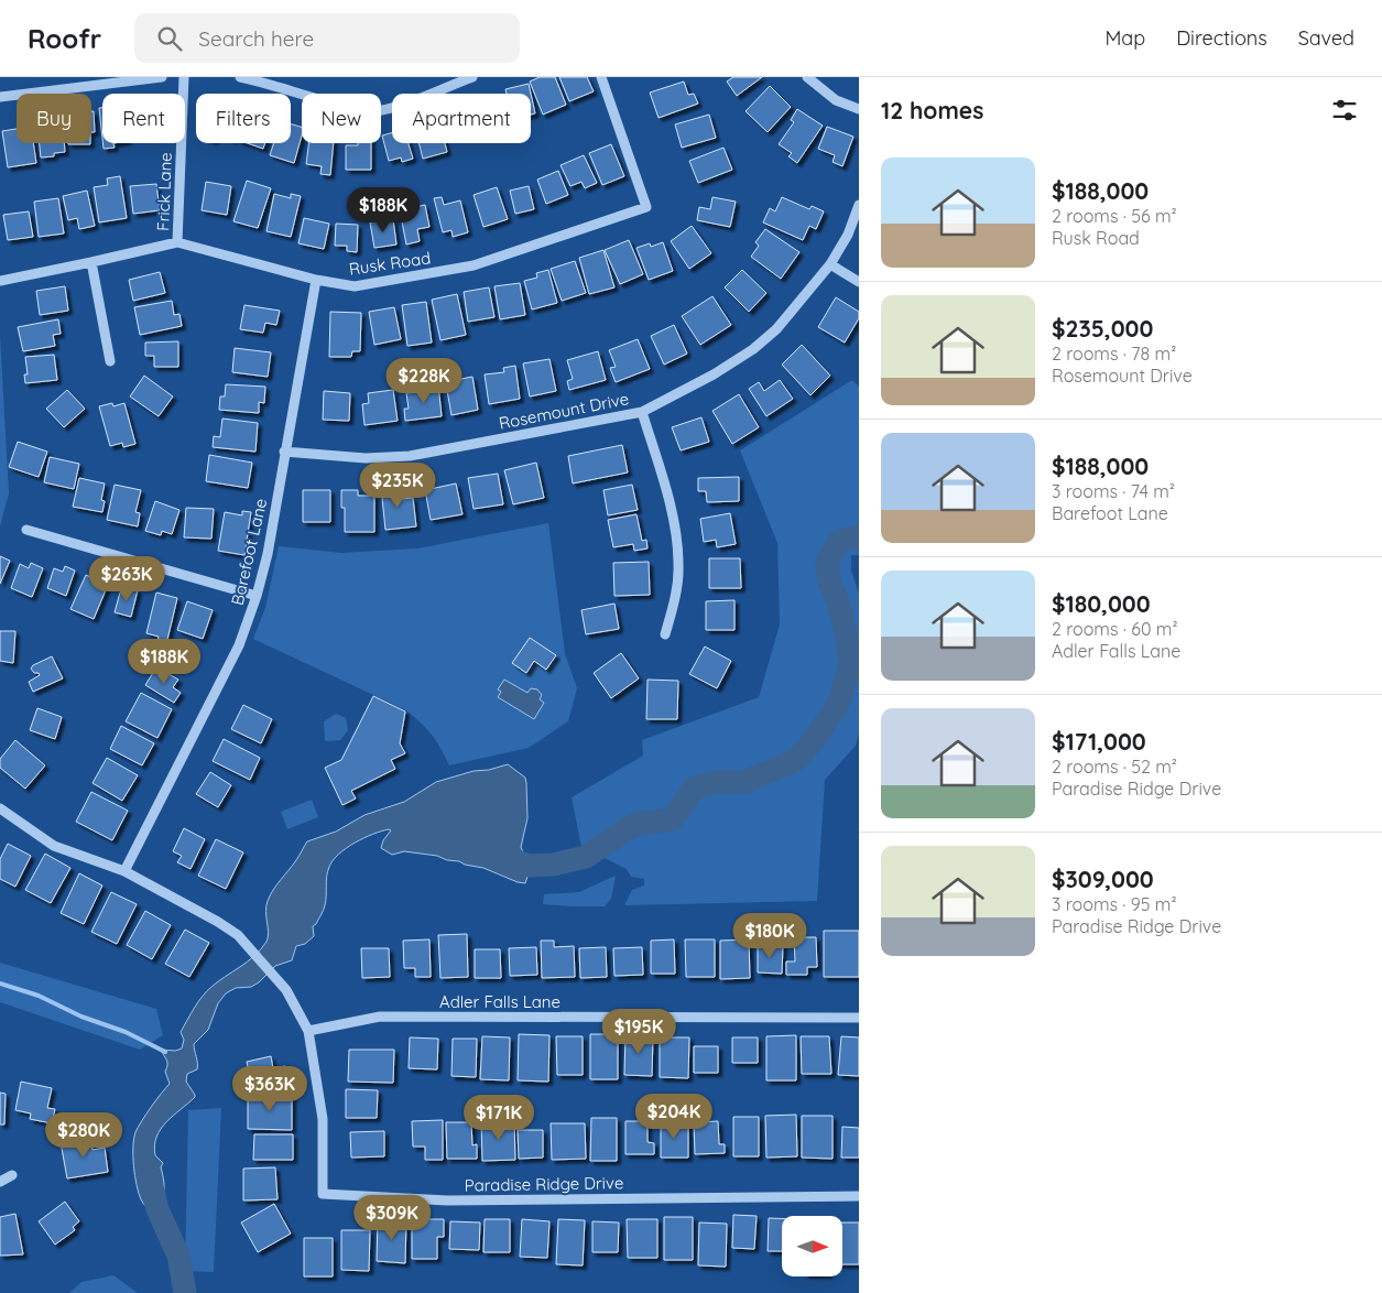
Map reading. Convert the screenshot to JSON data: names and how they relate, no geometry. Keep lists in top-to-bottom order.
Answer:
{
  "streets": {
    "street": [
      "Frick Lane",
      "Rusk Road",
      "Rosemount Drive",
      "Barefoot Lane",
      "Adler Falls Lane",
      "Paradise Ridge Drive"
    ]
  },
  "crossings": [
    ["Frick Lane", "Rusk Road"],
    ["Rusk Road", "Barefoot Lane"],
    ["Rosemount Drive", "Barefoot Lane"],
    ["Barefoot Lane", "Paradise Ridge Drive"],
    ["Adler Falls Lane", "Paradise Ridge Drive"]
  ],
  "north": "right",
  "page": {
    "header": "Roofr",
    "search": "Search here",
    "nav": ["Map", "Directions", "Saved"],
    "heading": "12 homes",
    "chip": [
      "Buy",
      "Rent",
      "Filters",
      "New",
      "Apartment"
    ],
    "list": [
      {
        "name": "$188,000",
        "note": "2 rooms · 56 m² · Rusk Road"
      },
      {
        "name": "$235,000",
        "note": "2 rooms · 78 m² · Rosemount Drive"
      },
      {
        "name": "$188,000",
        "note": "3 rooms · 74 m² · Barefoot Lane"
      },
      {
        "name": "$180,000",
        "note": "2 rooms · 60 m² · Adler Falls Lane"
      },
      {
        "name": "$171,000",
        "note": "2 rooms · 52 m² · Paradise Ridge Drive"
      },
      {
        "name": "$309,000",
        "note": "3 rooms · 95 m² · Paradise Ridge Drive"
      }
    ],
    "price": [
      "$188K",
      "$228K",
      "$235K",
      "$263K",
      "$188K",
      "$180K",
      "$195K",
      "$363K",
      "$204K",
      "$171K",
      "$280K",
      "$309K"
    ]
  }
}
